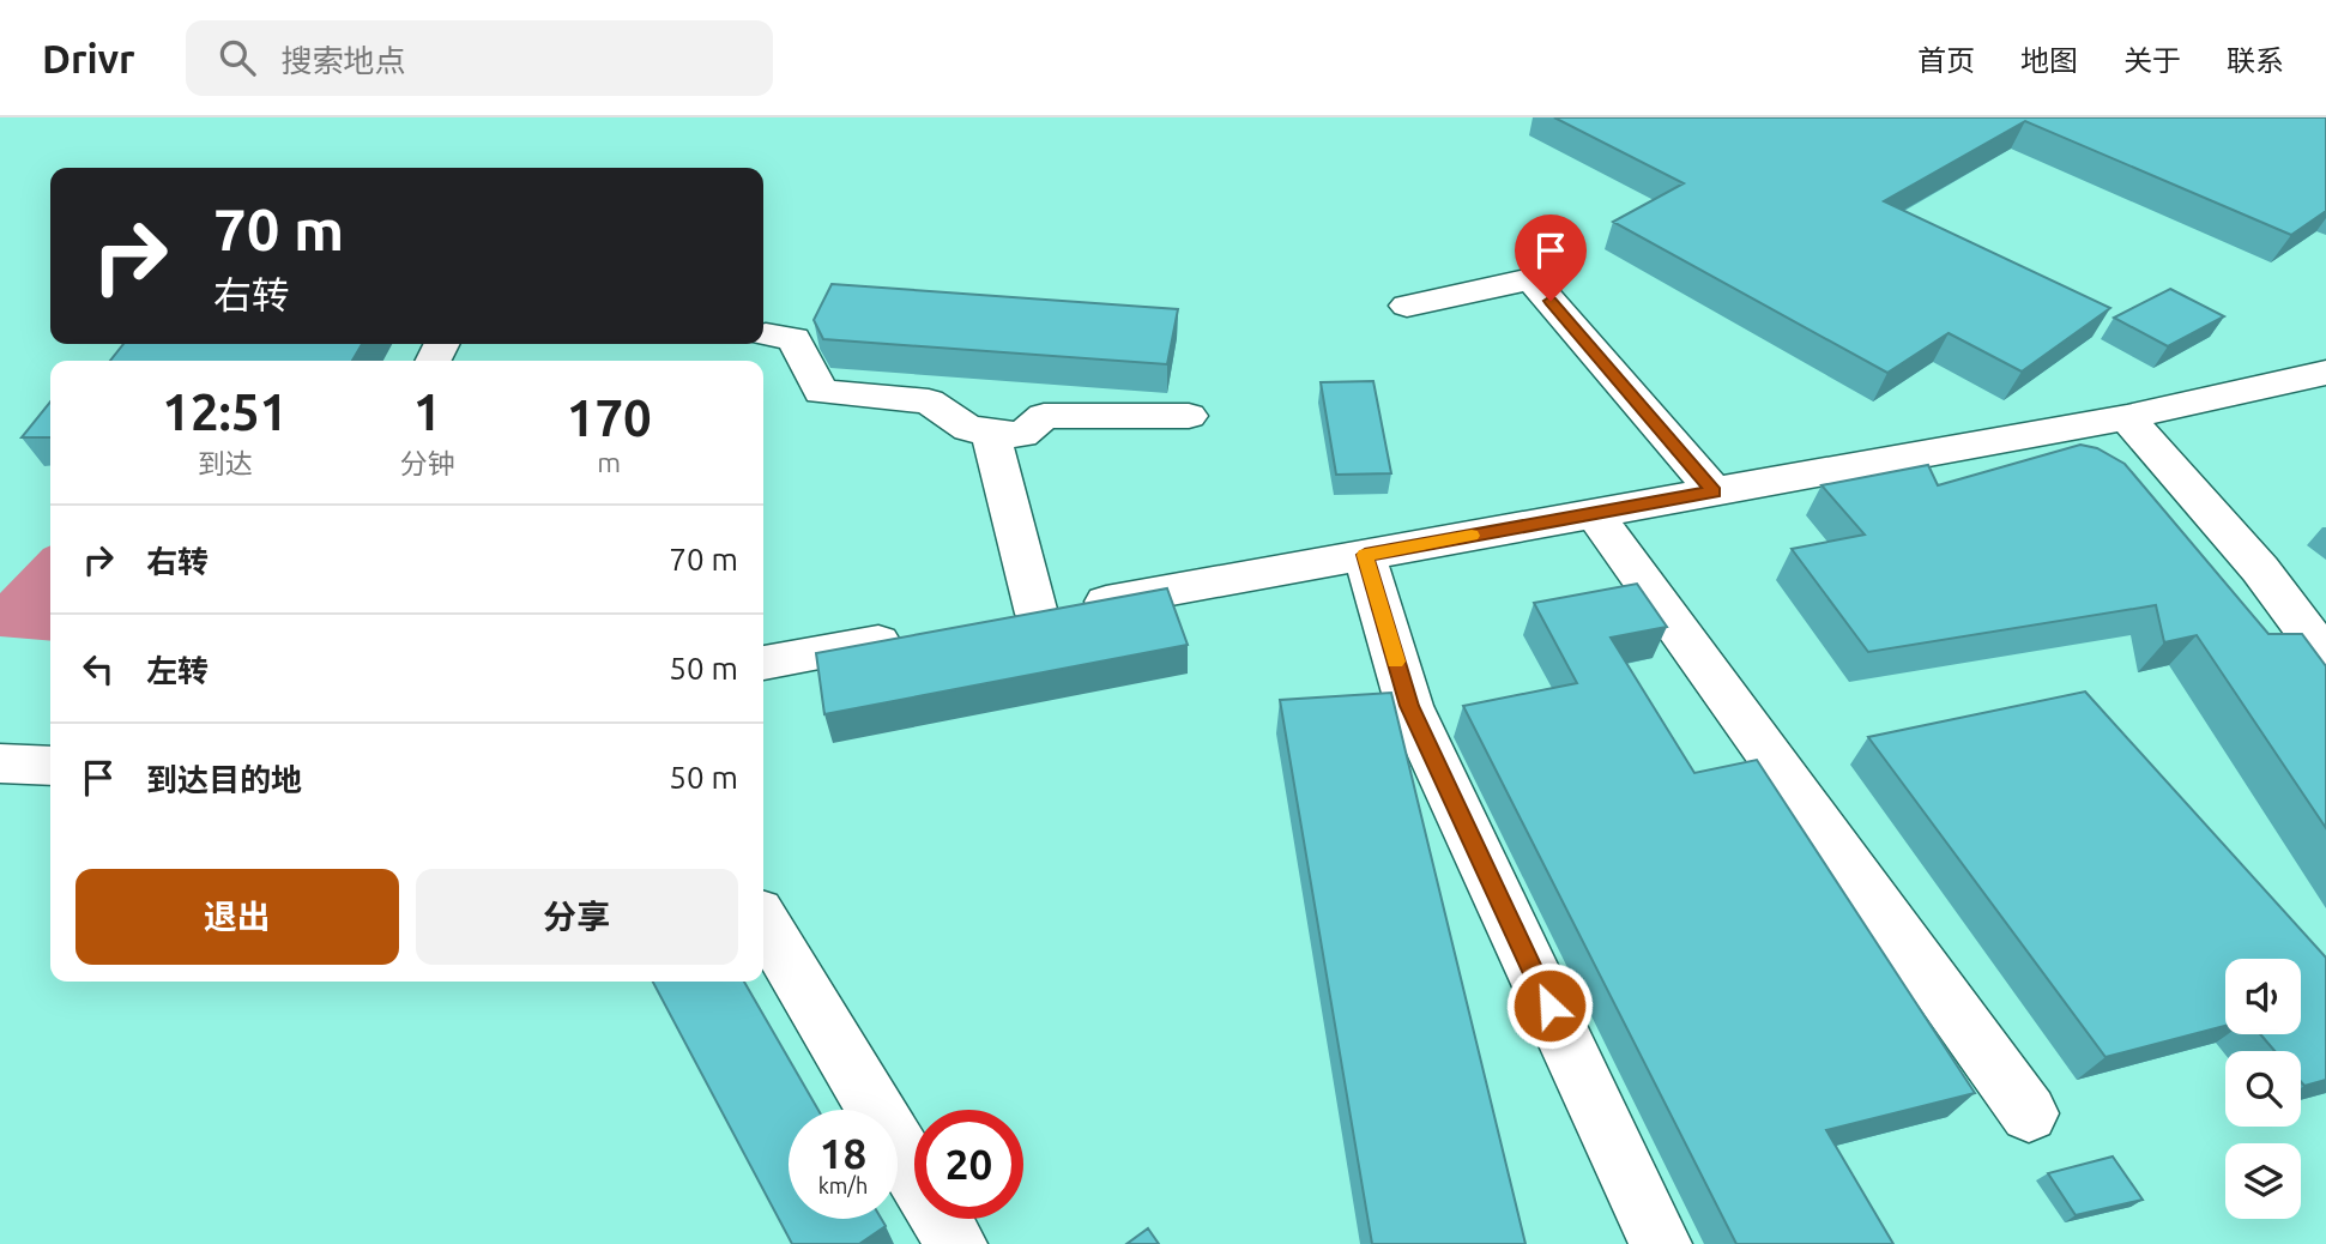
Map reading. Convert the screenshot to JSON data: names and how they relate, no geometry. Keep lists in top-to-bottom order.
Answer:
{
  "page": {
    "header": "Drivr",
    "search": "搜索地点",
    "nav": [
      "首页",
      "地图",
      "关于",
      "联系"
    ],
    "turn": ["70 m", "右转"],
    "eta": [
      "12:51",
      "到达",
      "1",
      "分钟",
      "170",
      "m"
    ],
    "list": [
      {
        "name": "右转",
        "value": "70 m"
      },
      {
        "name": "左转",
        "value": "50 m"
      },
      {
        "name": "到达目的地",
        "value": "50 m"
      }
    ],
    "buttons": ["退出", "分享"],
    "speed": "18 km/h",
    "limit": "20"
  }
}
